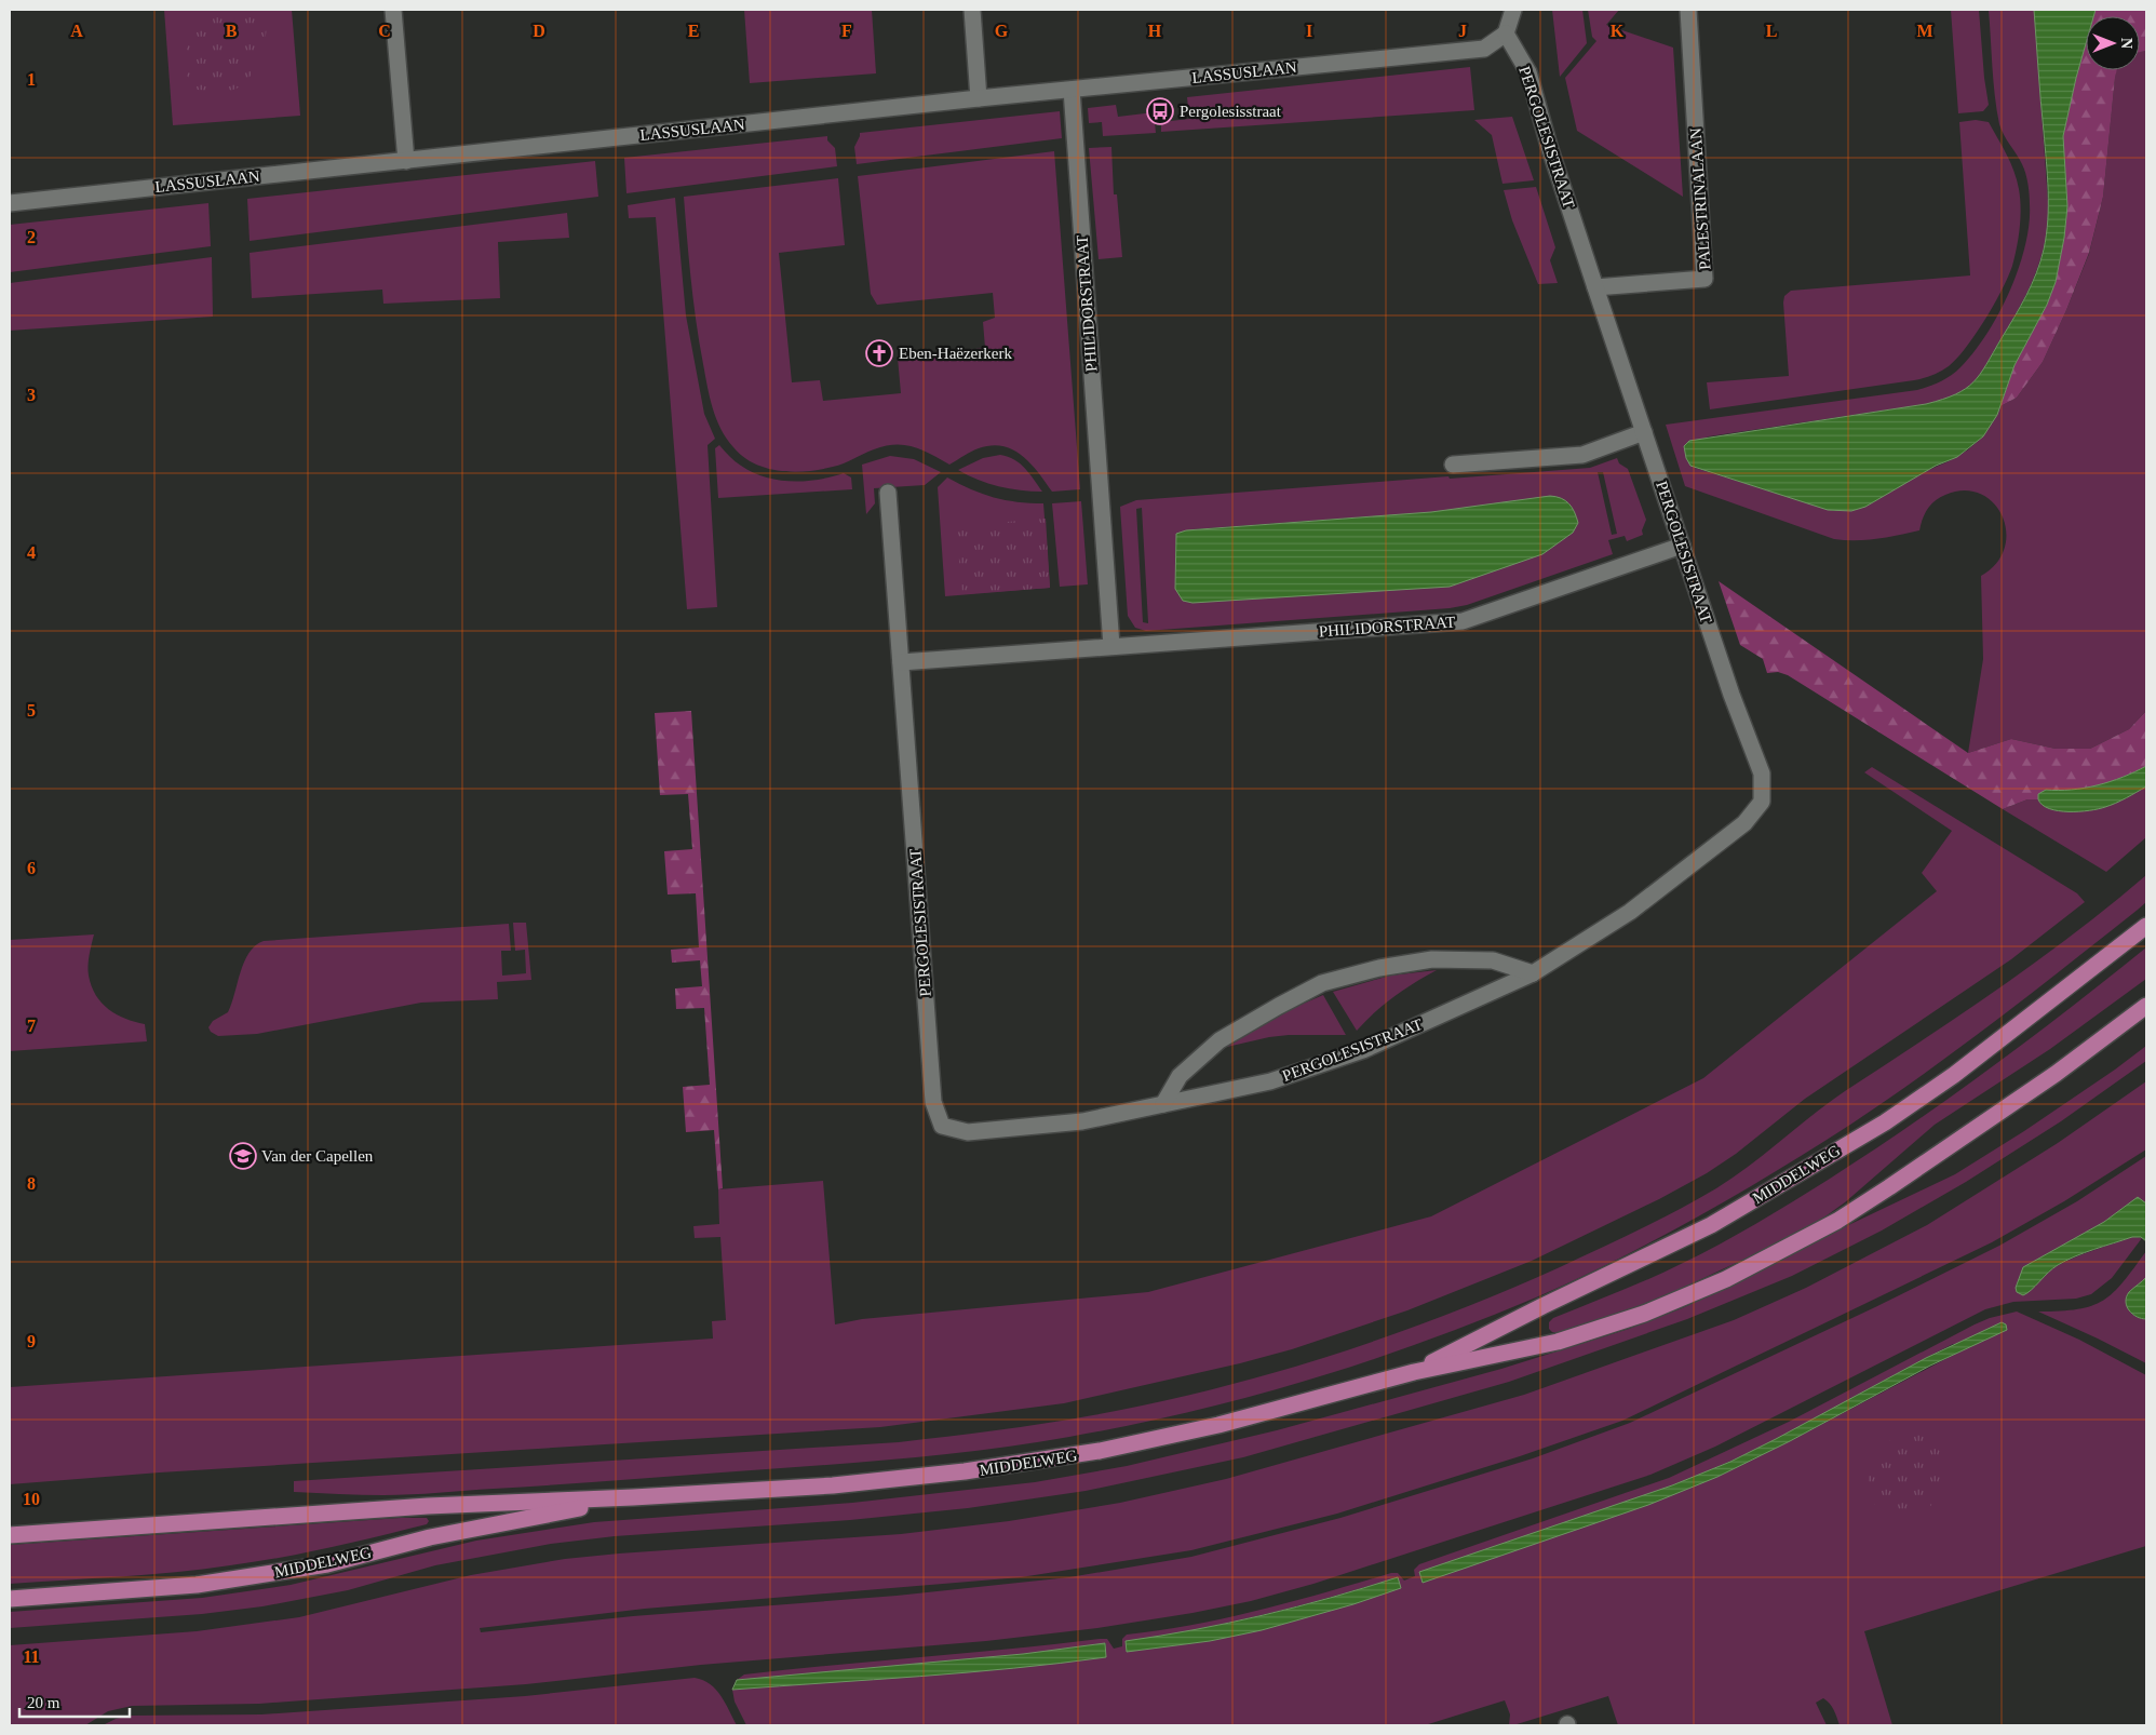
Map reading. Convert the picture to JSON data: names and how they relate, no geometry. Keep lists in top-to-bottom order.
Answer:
{
  "streets": {
    "main road": ["MIDDELWEG"],
    "street": [
      "LASSUSLAAN",
      "PERGOLESISTRAAT",
      "PALESTRINALAAN",
      "PHILIDORSTRAAT"
    ]
  },
  "crossings": [
    ["LASSUSLAAN", "PERGOLESISTRAAT"],
    ["LASSUSLAAN", "PHILIDORSTRAAT"],
    ["PERGOLESISTRAAT", "PALESTRINALAAN"],
    ["PERGOLESISTRAAT", "PHILIDORSTRAAT"]
  ],
  "places": {
    "bus stop": ["Pergolesisstraat"],
    "church": ["Eben-Haëzerkerk"],
    "school or university": ["Van der Capellen"]
  },
  "scale_bar": "20 m",
  "north": "right",
  "grid": {
    "columns": [
      "A",
      "B",
      "C",
      "D",
      "E",
      "F",
      "G",
      "H",
      "I",
      "J",
      "K",
      "L",
      "M"
    ],
    "rows": [
      "1",
      "2",
      "3",
      "4",
      "5",
      "6",
      "7",
      "8",
      "9",
      "10",
      "11"
    ]
  }
}
